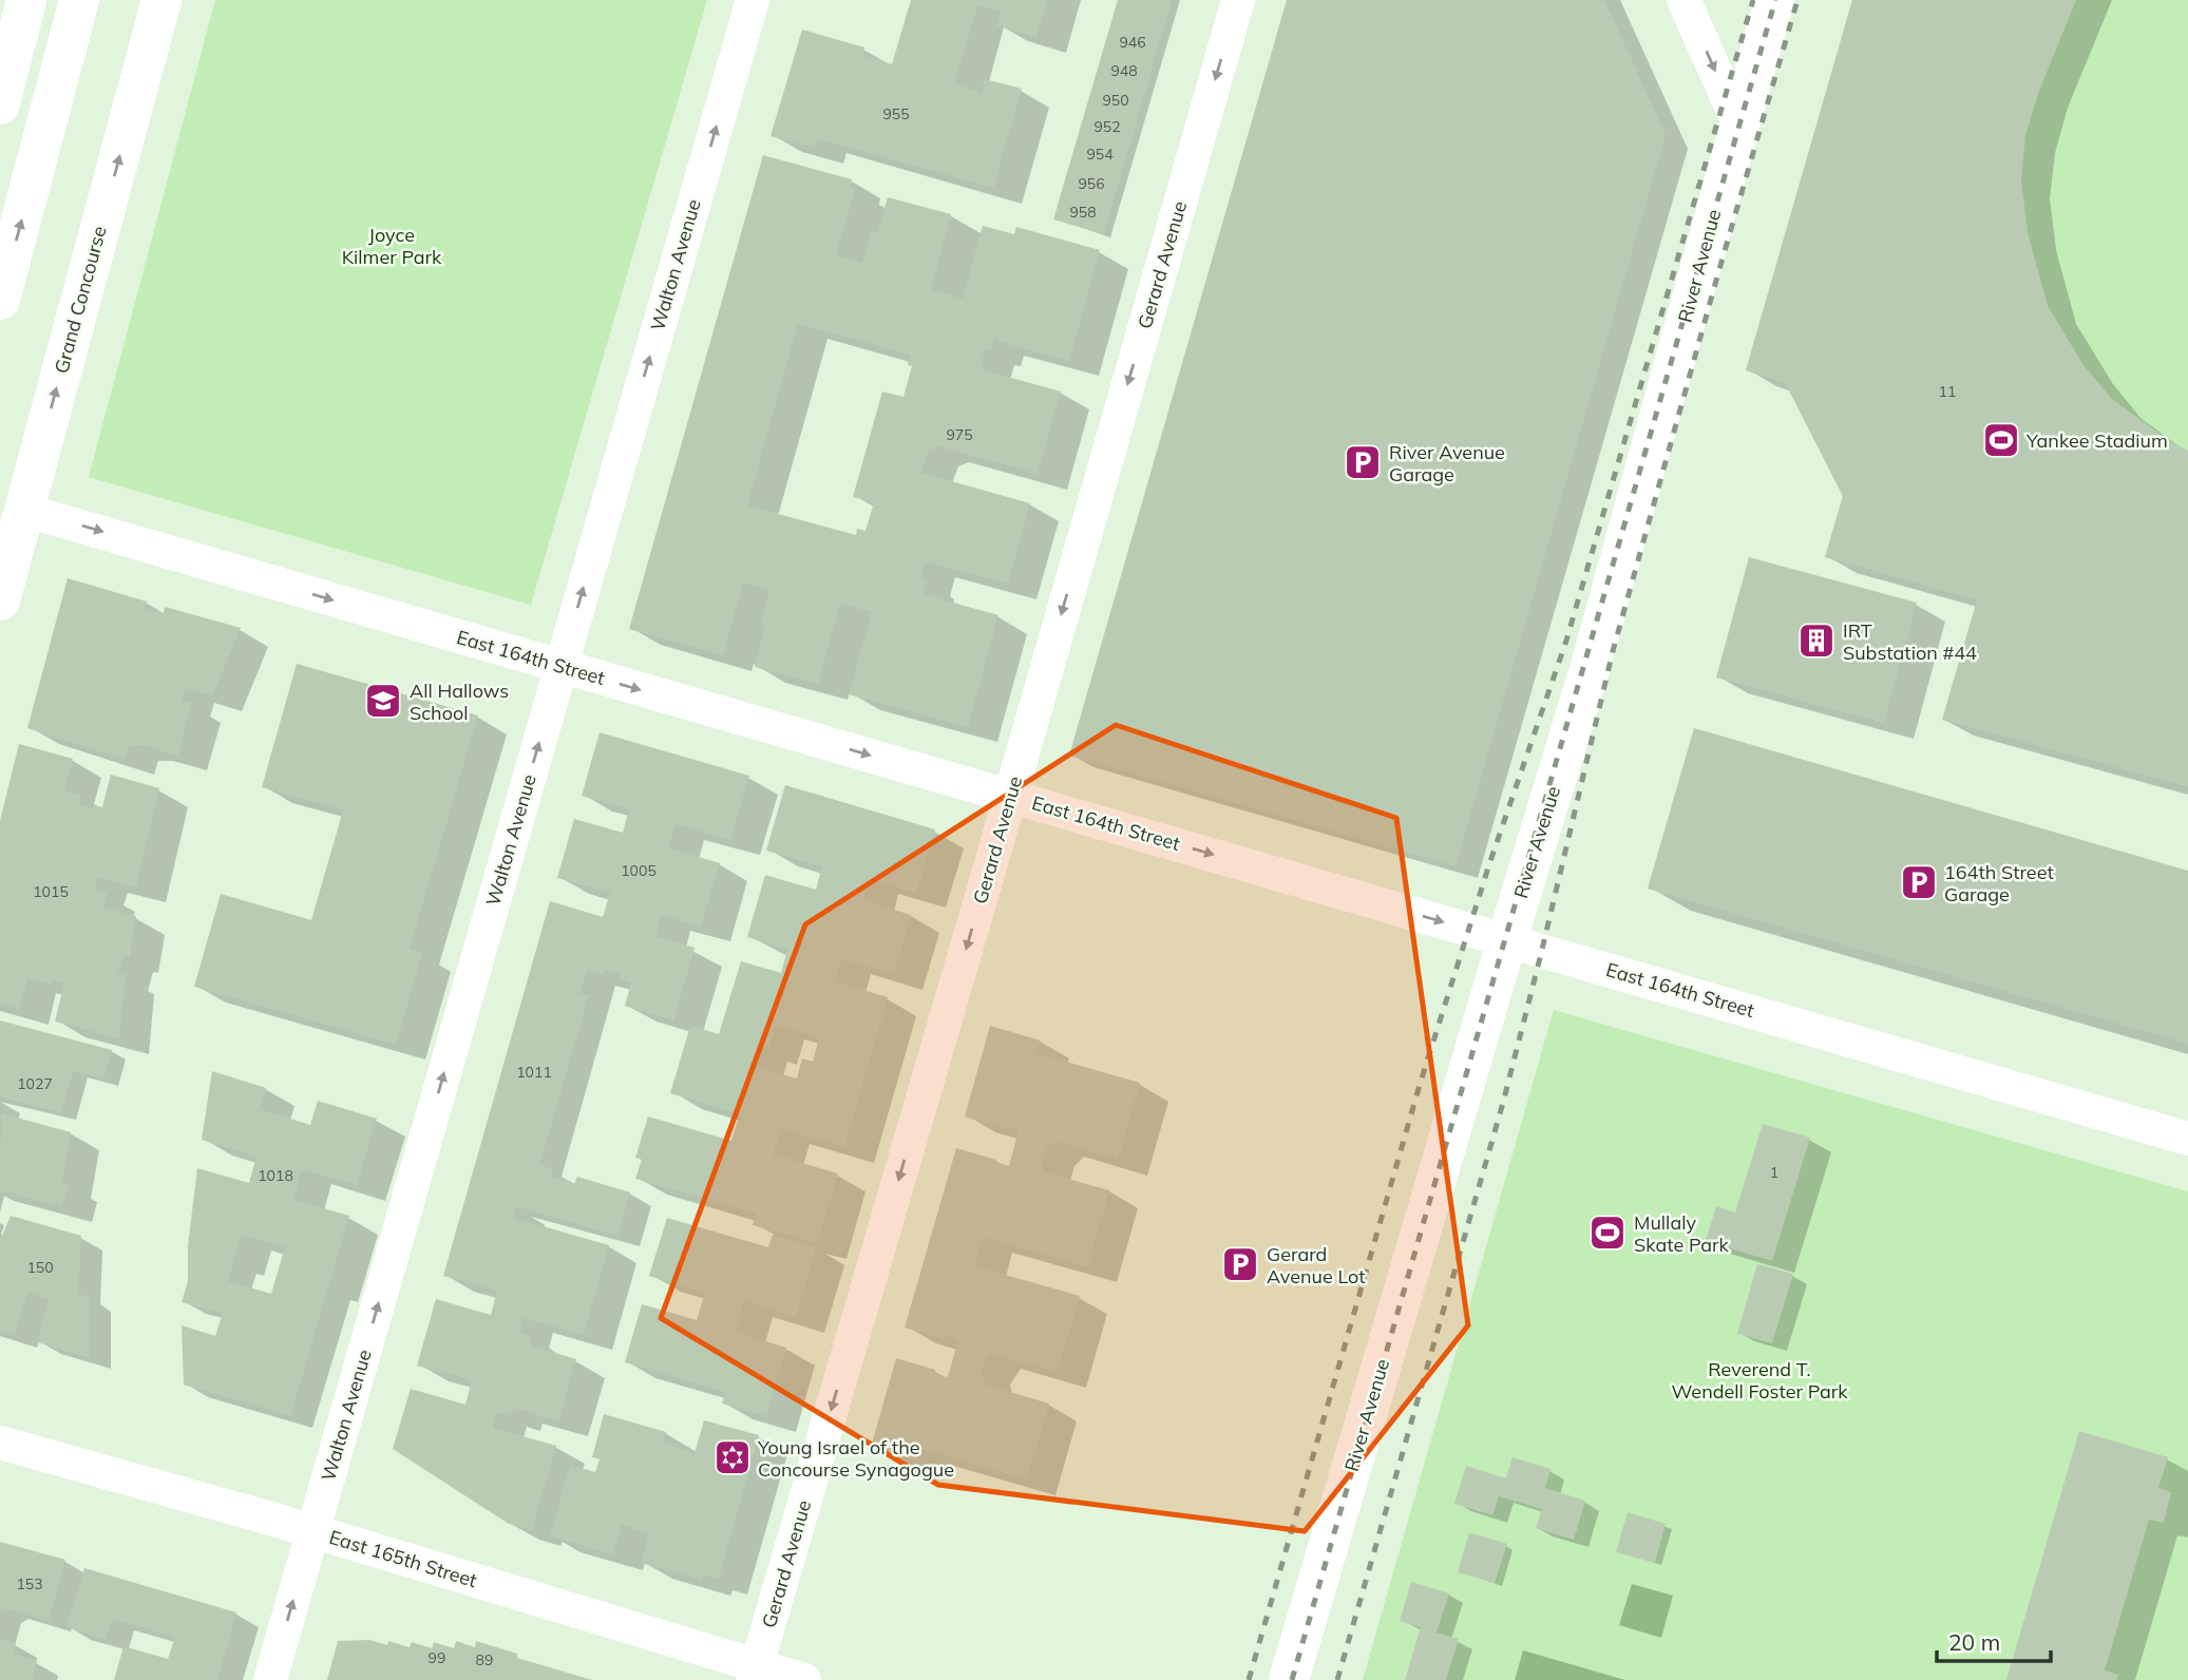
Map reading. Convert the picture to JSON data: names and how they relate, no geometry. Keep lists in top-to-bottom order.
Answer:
{
  "streets": {
    "main road": ["River Avenue", "Grand Concourse"],
    "street": [
      "Walton Avenue",
      "Gerard Avenue",
      "East 164th Street",
      "East 165th Street"
    ]
  },
  "crossings": [
    ["Walton Avenue", "East 164th Street"],
    ["Walton Avenue", "East 165th Street"],
    ["Gerard Avenue", "East 164th Street"],
    ["Gerard Avenue", "East 165th Street"],
    ["River Avenue", "East 164th Street"],
    ["Grand Concourse", "East 164th Street"]
  ],
  "one_way": ["Walton Avenue", "Gerard Avenue", "East 164th Street"],
  "parks": ["Joyce Kilmer Park", "Reverend T. Wendell Foster Park"],
  "places": {
    "sports": ["Yankee Stadium", "Mullaly Skate Park"],
    "parking": ["River Avenue Garage", "164th Street Garage", "Gerard Avenue Lot"],
    "building": ["IRT Substation #44"],
    "school or university": ["All Hallows School"],
    "synagogue": ["Young Israel of the Concourse Synagogue"]
  },
  "house_numbers": [
    "946",
    "948",
    "950",
    "955",
    "952",
    "954",
    "956",
    "958",
    "11",
    "975",
    "1005",
    "1015",
    "1011",
    "1027",
    "1",
    "1018",
    "150",
    "153",
    "99",
    "89"
  ],
  "scale_bar": "20 m"
}
